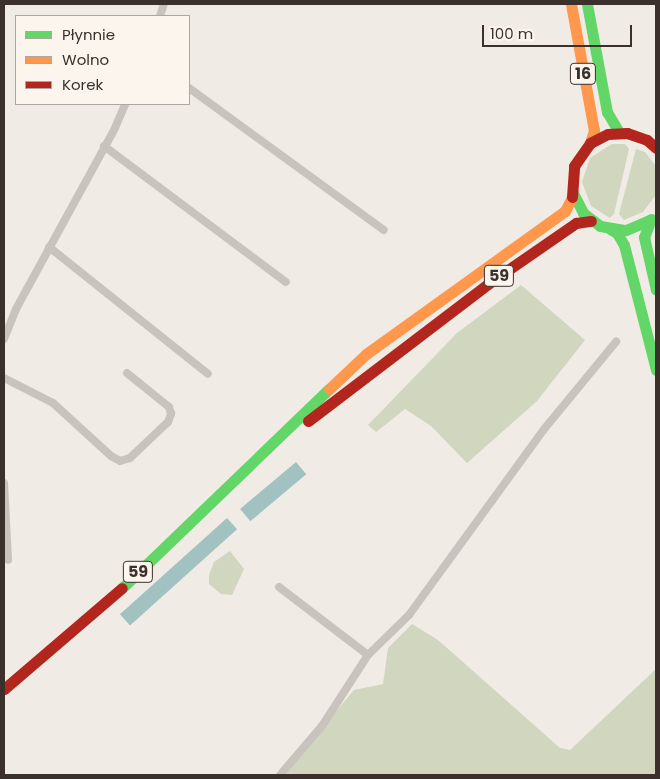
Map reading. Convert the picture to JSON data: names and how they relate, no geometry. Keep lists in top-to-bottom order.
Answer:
{
  "streets": {
    "main road": ["16", "59"]
  },
  "legend": ["Płynnie", "Wolno", "Korek"],
  "scale_bar": "100 m"
}
